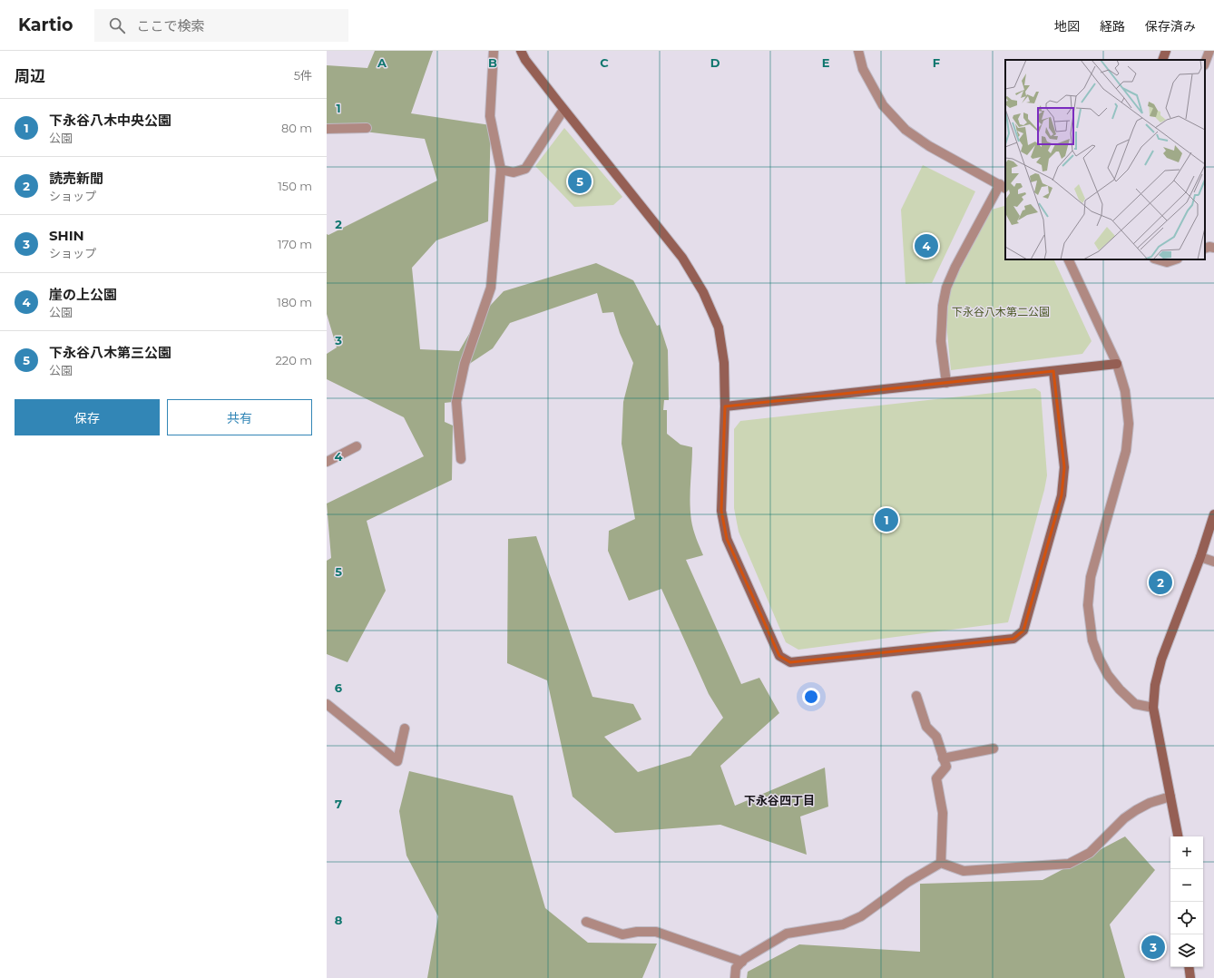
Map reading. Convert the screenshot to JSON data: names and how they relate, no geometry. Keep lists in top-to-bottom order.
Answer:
{
  "districts": ["下永谷四丁目"],
  "parks": ["下永谷八木第二公園"],
  "page": {
    "header": "Kartio",
    "search": "ここで検索",
    "nav": ["地図", "経路", "保存済み"],
    "heading": ["周辺", "5件"],
    "list": [
      {
        "mark": "1",
        "name": "下永谷八木中央公園",
        "note": "公園",
        "value": "80 m"
      },
      {
        "mark": "2",
        "name": "読売新聞",
        "note": "ショップ",
        "value": "150 m"
      },
      {
        "mark": "3",
        "name": "SHIN",
        "note": "ショップ",
        "value": "170 m"
      },
      {
        "mark": "4",
        "name": "崖の上公園",
        "note": "公園",
        "value": "180 m"
      },
      {
        "mark": "5",
        "name": "下永谷八木第三公園",
        "note": "公園",
        "value": "220 m"
      }
    ],
    "pins": [
      "5",
      "4",
      "1",
      "2",
      "3"
    ],
    "buttons": ["保存", "共有"],
    "map_buttons": ["+", "−"]
  },
  "grid": {
    "columns": [
      "A",
      "B",
      "C",
      "D",
      "E",
      "F"
    ],
    "rows": [
      "1",
      "2",
      "3",
      "4",
      "5",
      "6",
      "7",
      "8"
    ]
  }
}
